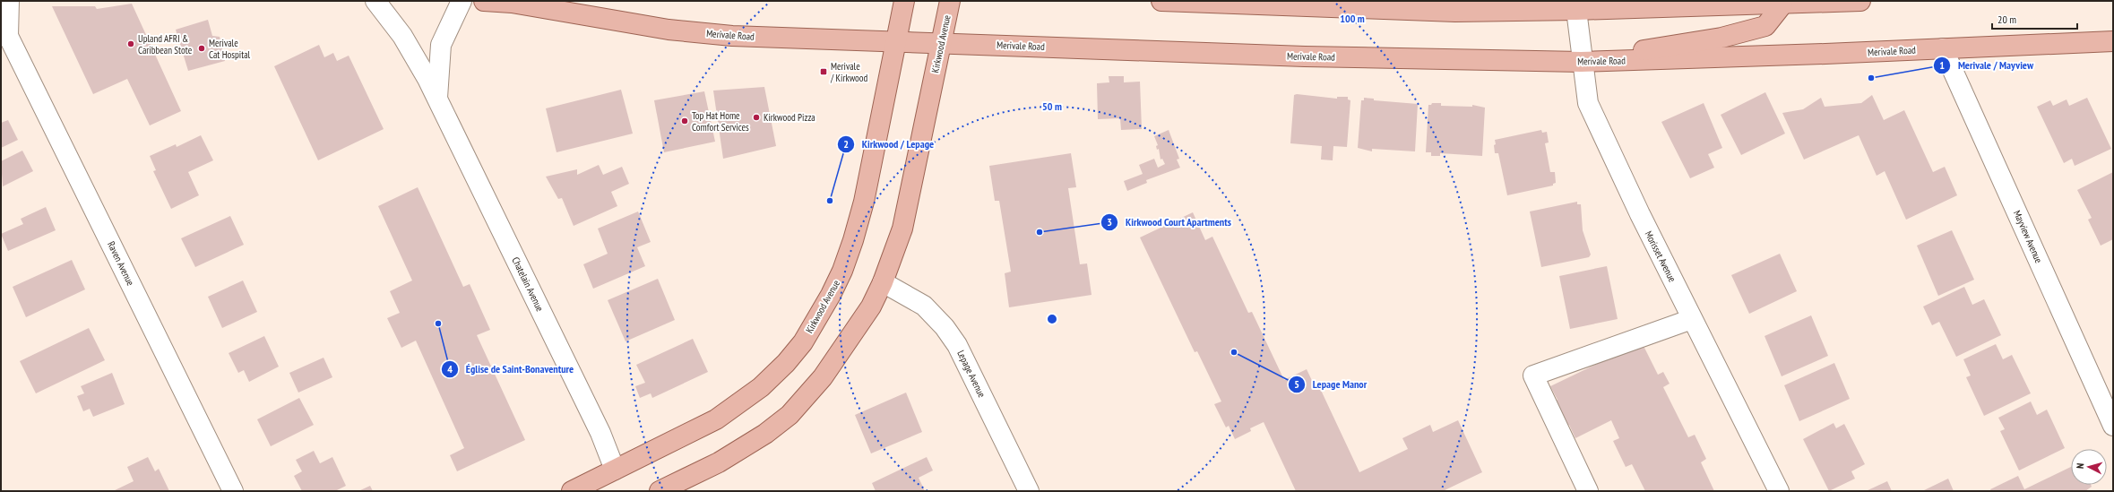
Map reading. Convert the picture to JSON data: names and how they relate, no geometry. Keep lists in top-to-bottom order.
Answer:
{
  "streets": {
    "main road": ["Merivale Road", "Kirkwood Avenue"],
    "street": [
      "Mayview Avenue",
      "Morisset Avenue",
      "Raven Avenue",
      "Chatelain Avenue",
      "Lepage Avenue"
    ]
  },
  "crossings": [
    ["Merivale Road", "Kirkwood Avenue"],
    ["Merivale Road", "Mayview Avenue"],
    ["Merivale Road", "Morisset Avenue"],
    ["Kirkwood Avenue", "Chatelain Avenue"],
    ["Kirkwood Avenue", "Lepage Avenue"]
  ],
  "places": {
    "other": [
      "Upland AFRI & Caribbean Stote",
      "Merivale Cat Hospital",
      "Merivale / Mayview",
      "Kirkwood Pizza",
      "Top Hat Home Comfort Services",
      "Kirkwood / Lepage",
      "Kirkwood Court Apartments",
      "Église de Saint-Bonaventure",
      "Lepage Manor"
    ],
    "transit": ["Merivale / Kirkwood"]
  },
  "scale_bar": "20 m",
  "north": "left",
  "rings": ["100 m", "50 m"]
}
